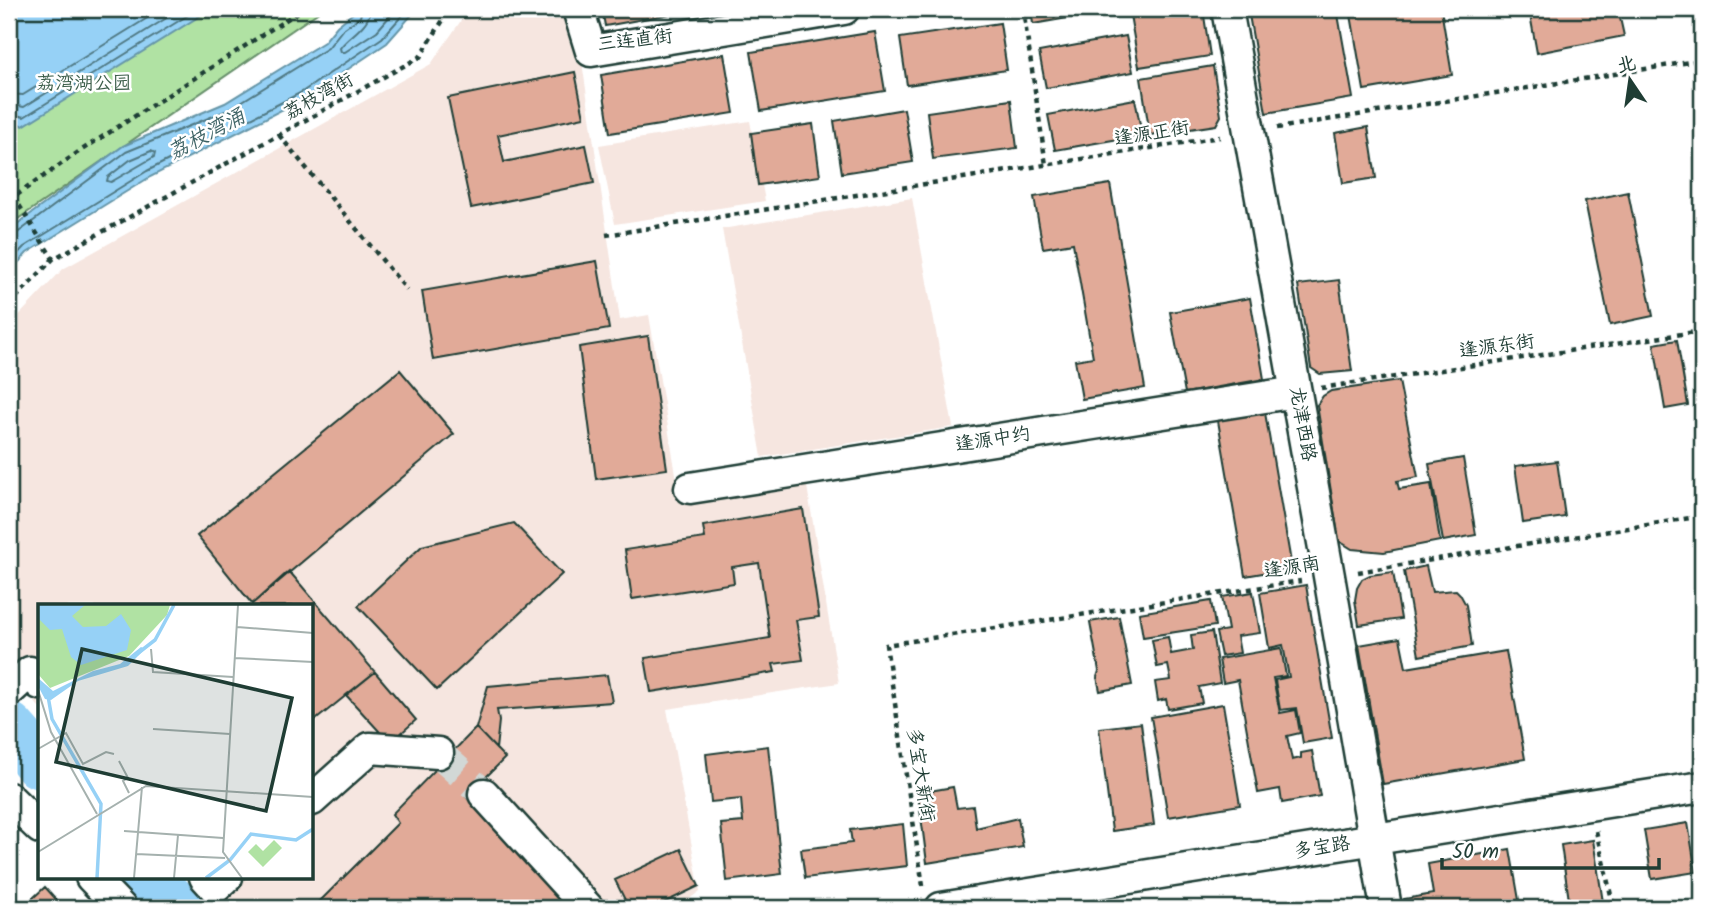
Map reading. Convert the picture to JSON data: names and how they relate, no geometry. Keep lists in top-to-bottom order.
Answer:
{
  "streets": {
    "street": [
      "三连直街",
      "龙津西路",
      "逢源中约",
      "多宝路"
    ],
    "path": [
      "荔枝湾街",
      "逢源正街",
      "逢源东街",
      "逢源南",
      "多宝大新街"
    ]
  },
  "crossings": [
    ["逢源正街", "龙津西路"],
    ["逢源东街", "龙津西路"],
    ["逢源东街", "逢源中约"],
    ["龙津西路", "逢源中约"],
    ["龙津西路", "逢源南"],
    ["龙津西路", "多宝路"],
    ["逢源南", "多宝大新街"],
    ["多宝大新街", "多宝路"]
  ],
  "water": ["荔枝湾涌"],
  "parks": ["荔湾湖公园"],
  "scale_bar": "50 m",
  "north": "top"
}
